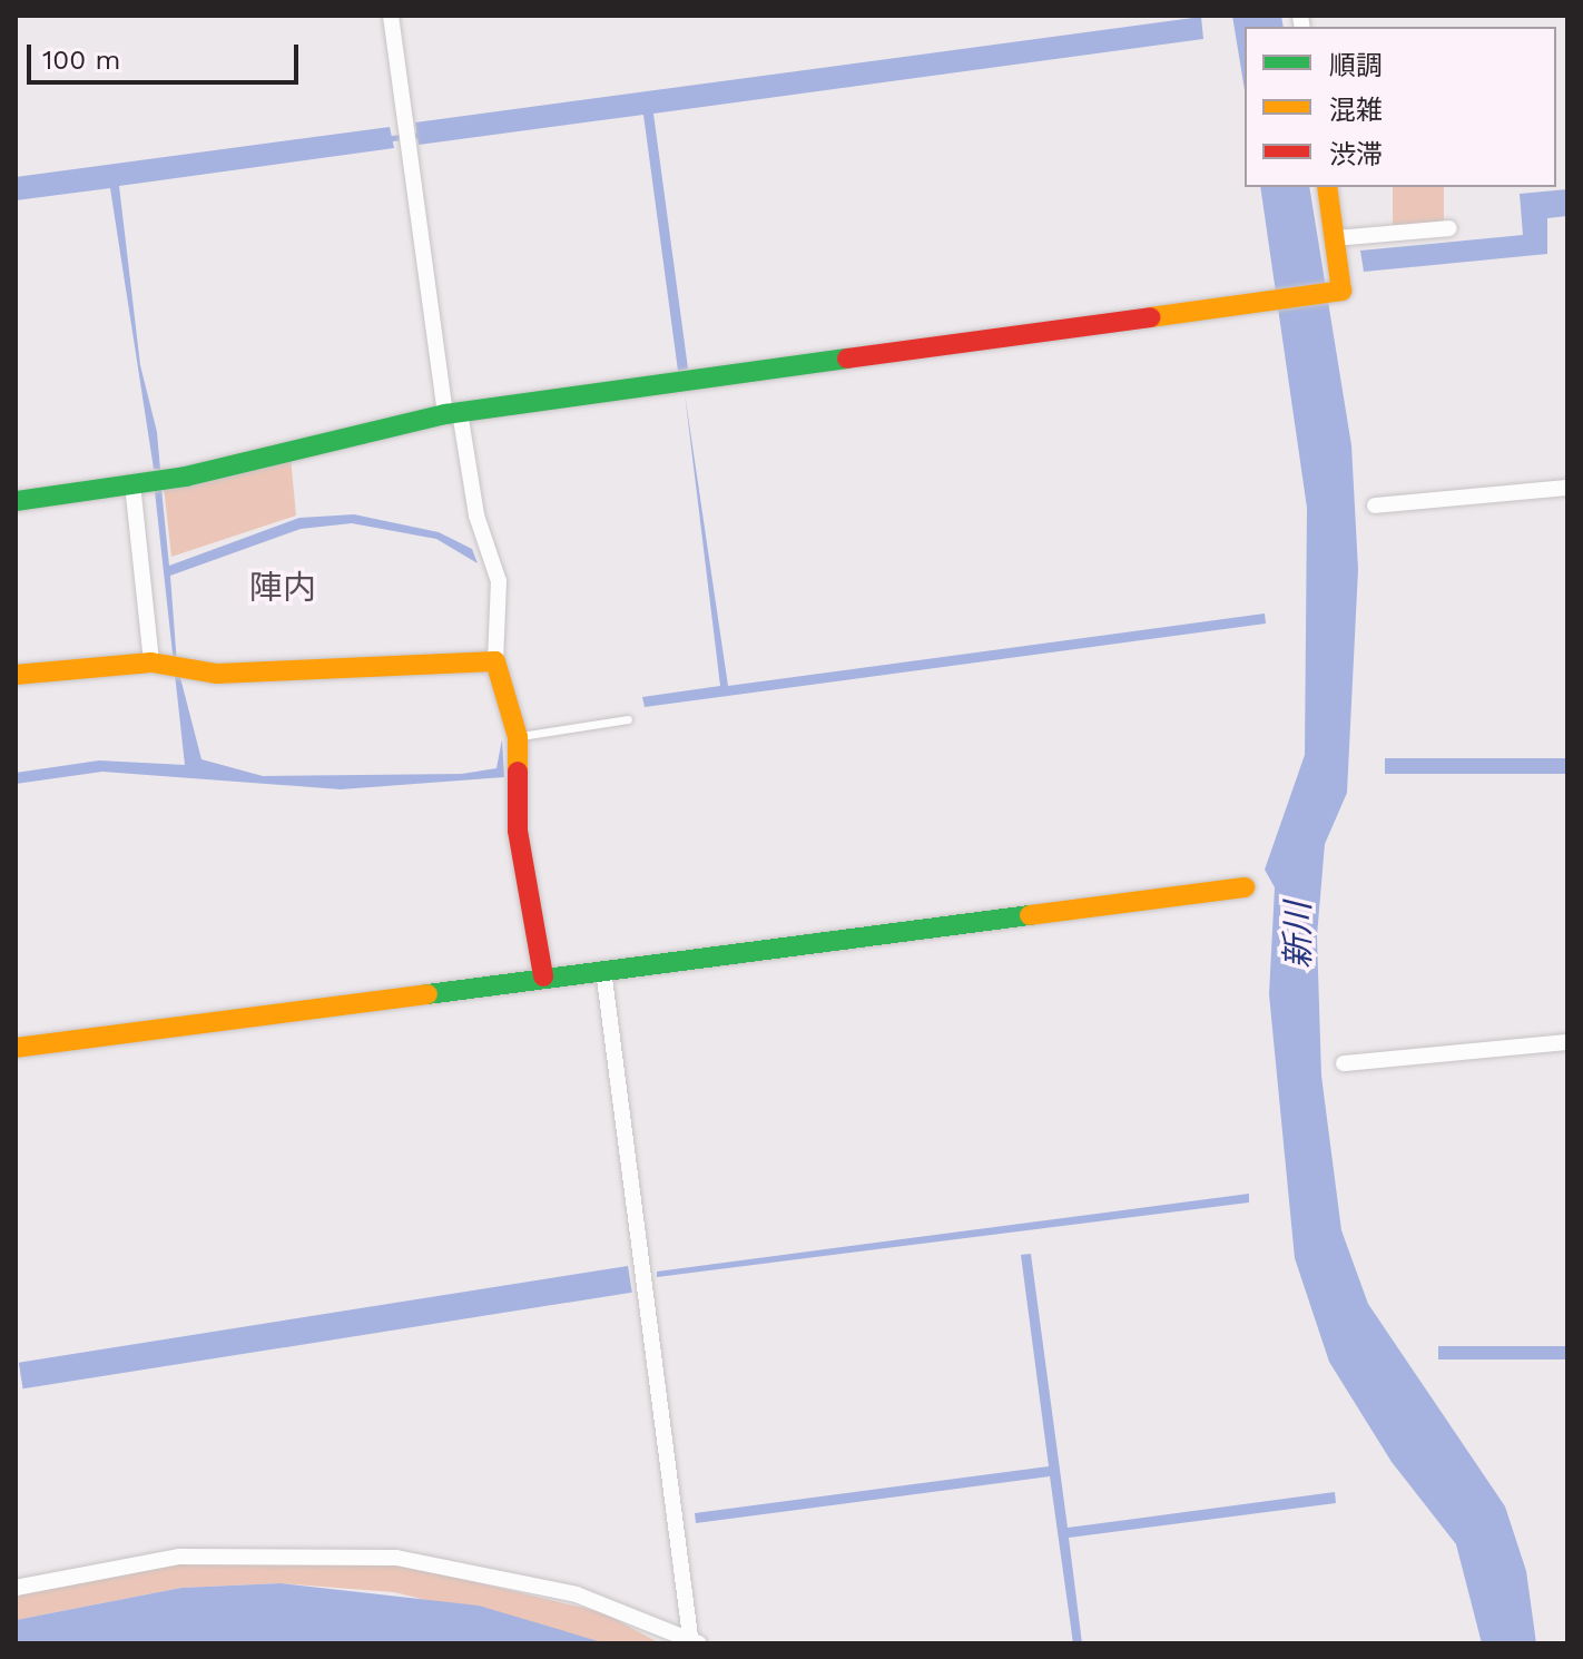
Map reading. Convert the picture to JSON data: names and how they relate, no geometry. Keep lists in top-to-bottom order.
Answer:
{
  "districts": ["陣内"],
  "water": ["新川"],
  "legend": ["順調", "混雑", "渋滞"],
  "scale_bar": "100 m"
}
